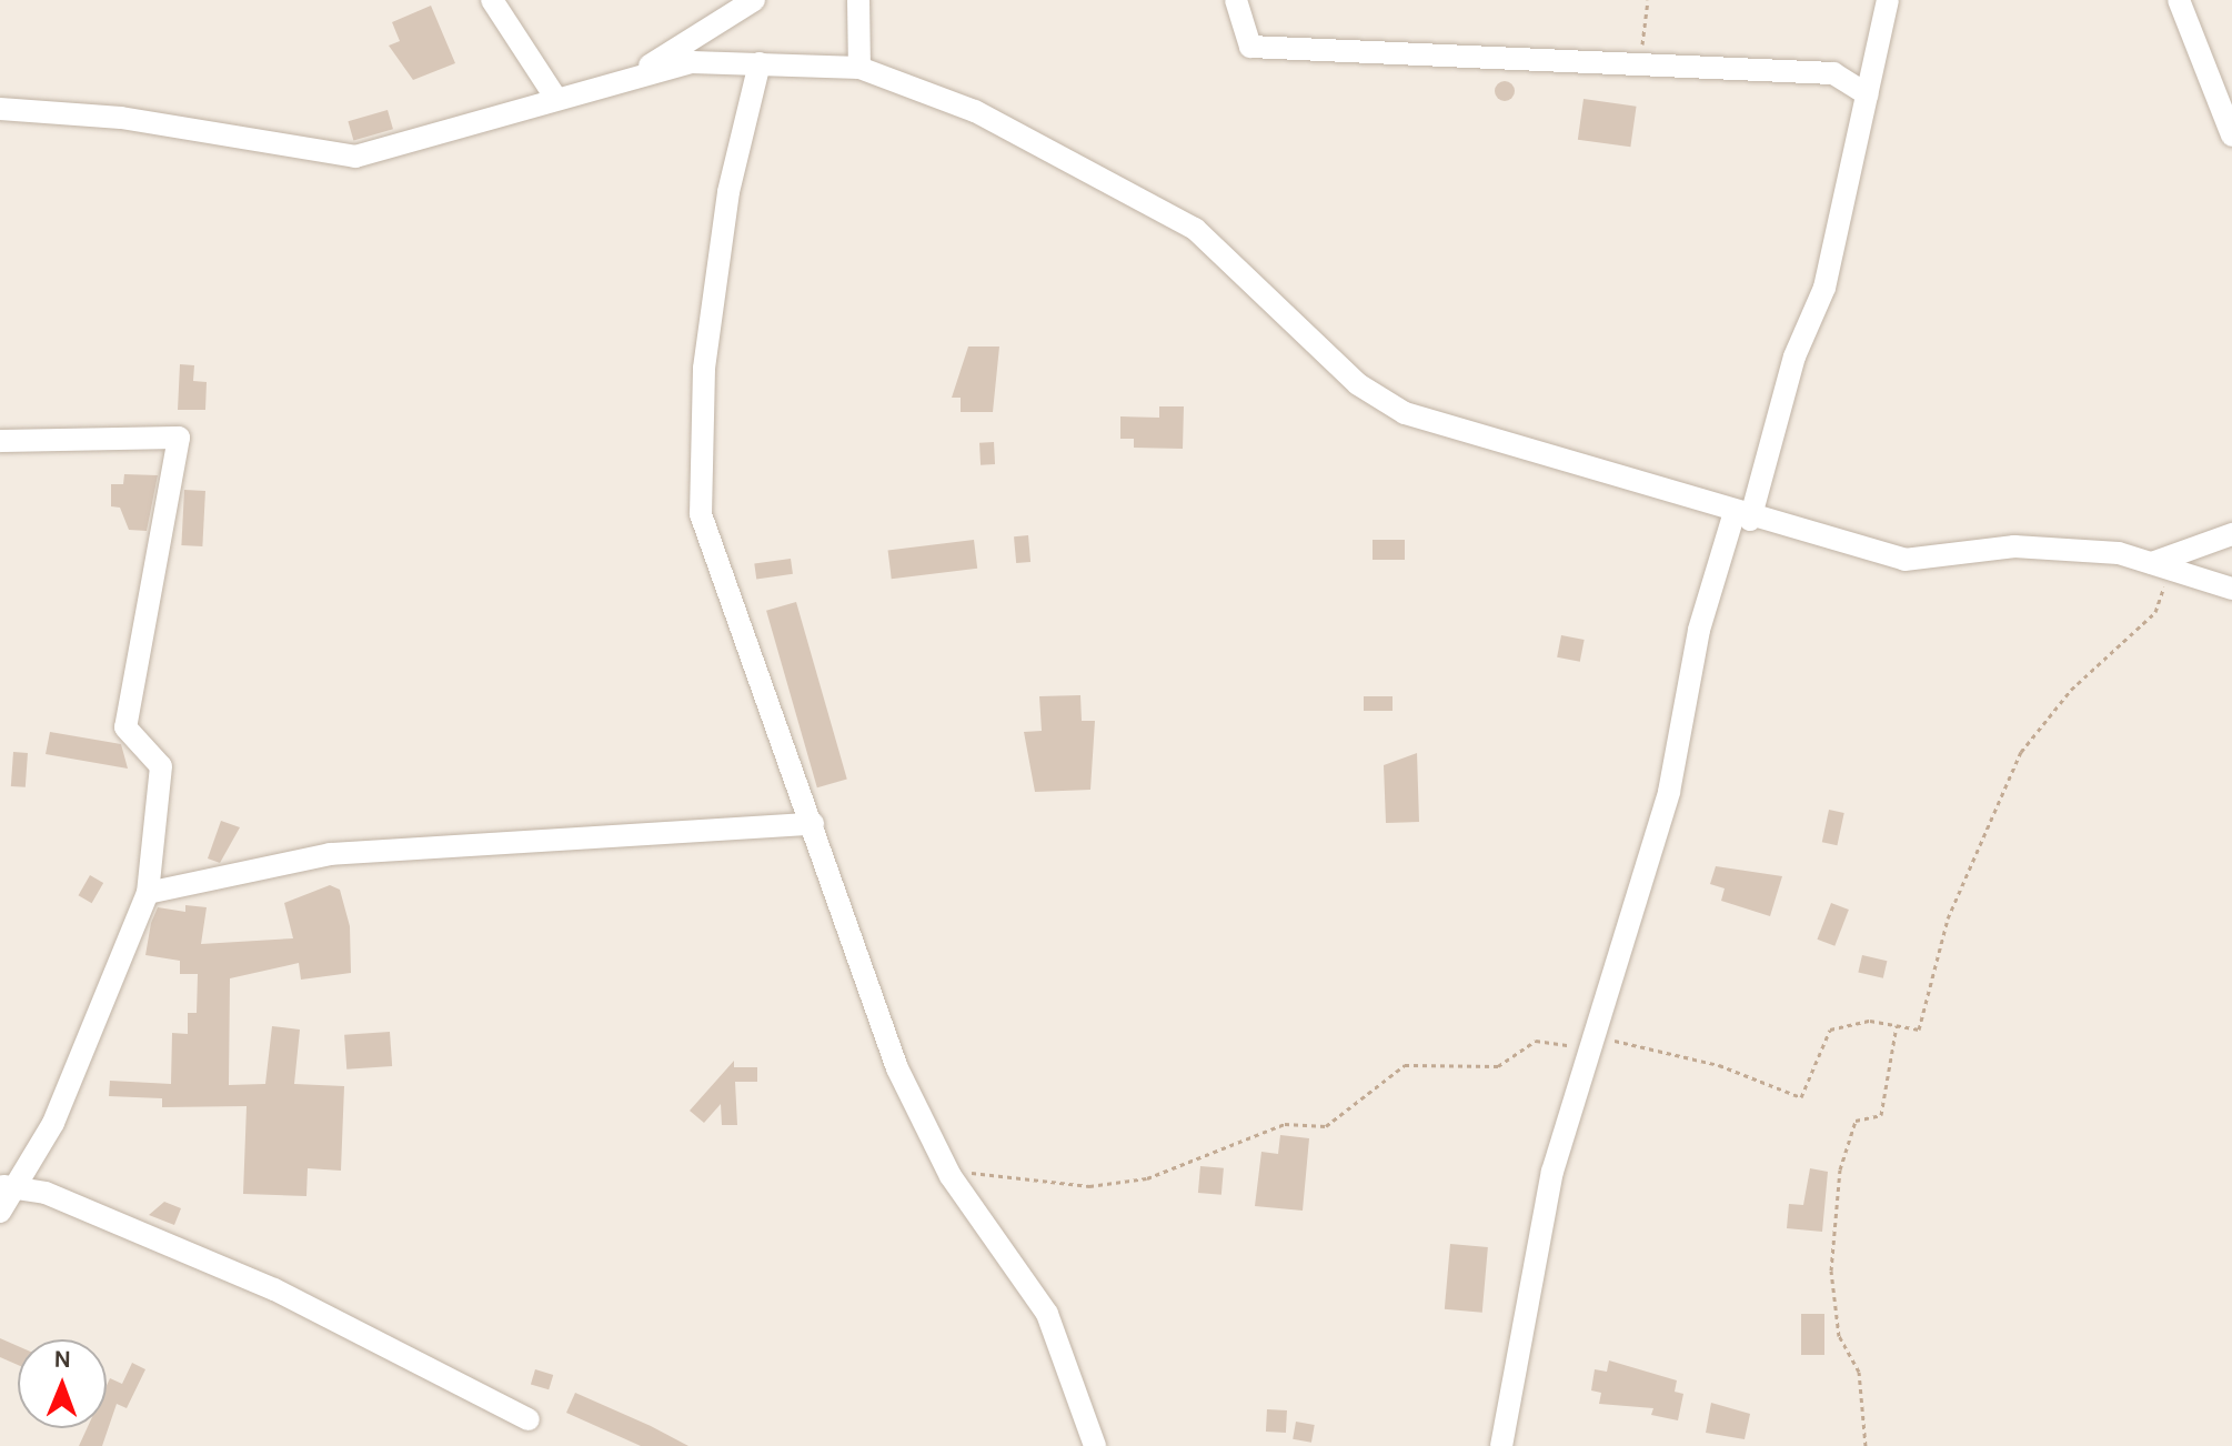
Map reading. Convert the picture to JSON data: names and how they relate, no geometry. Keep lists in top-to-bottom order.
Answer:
{
  "north": "top"
}
